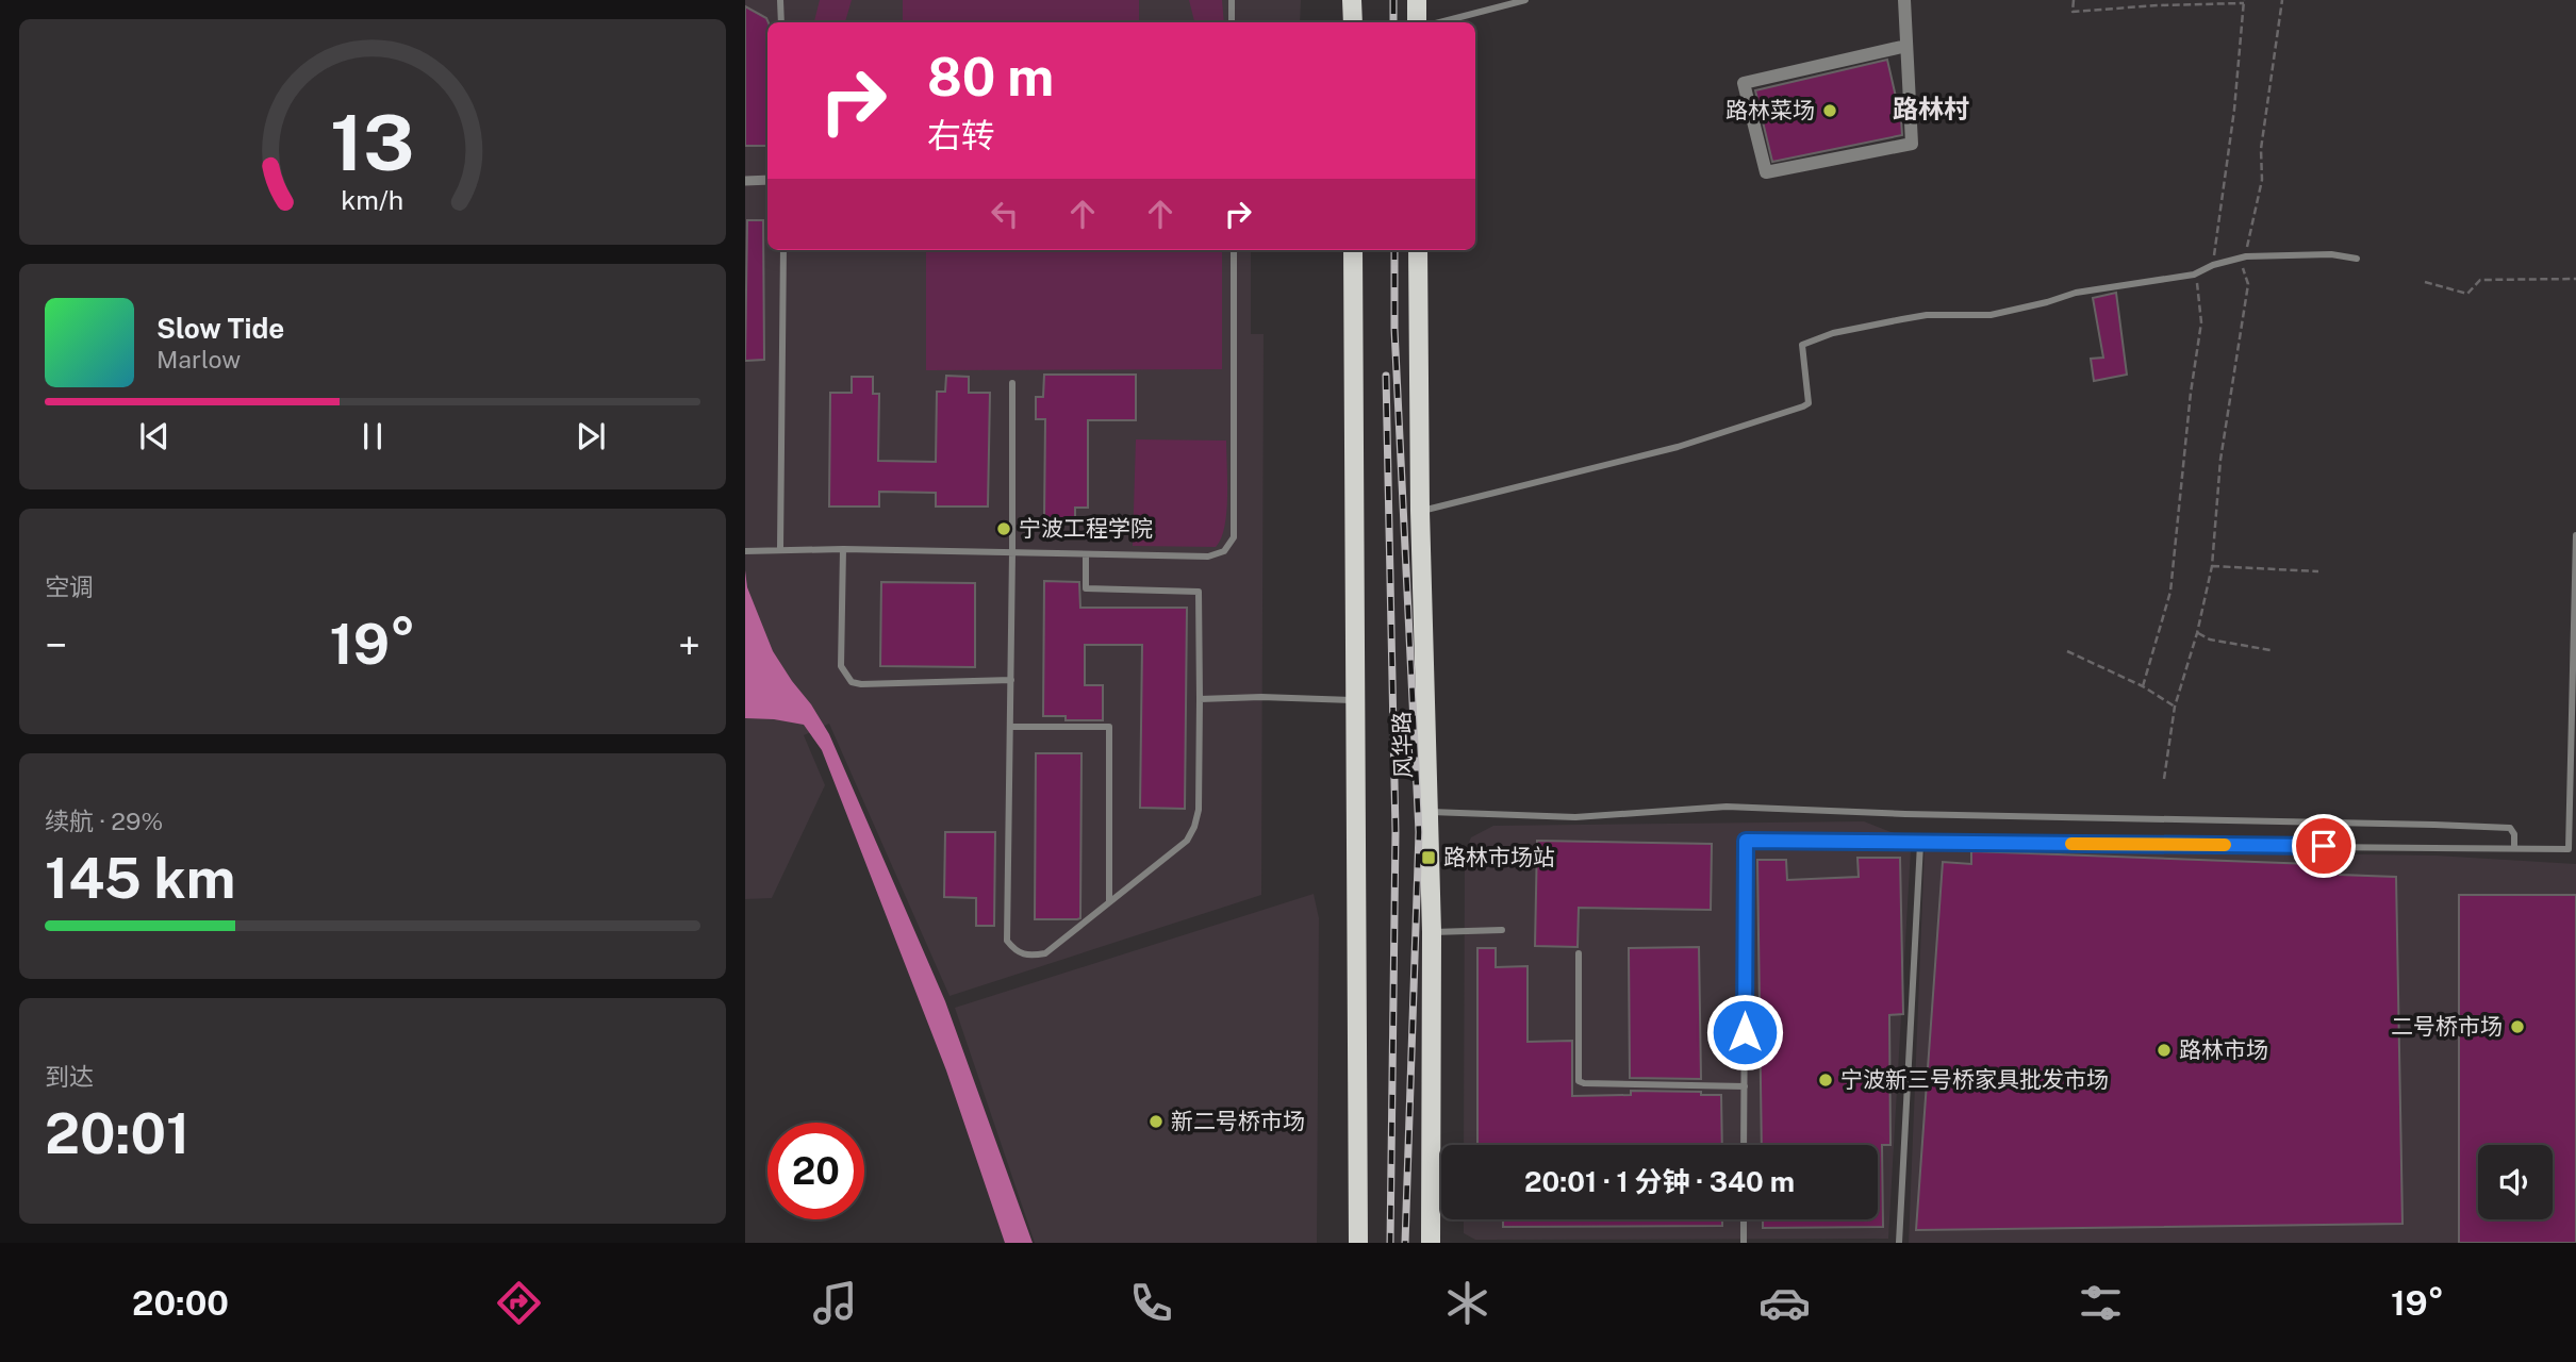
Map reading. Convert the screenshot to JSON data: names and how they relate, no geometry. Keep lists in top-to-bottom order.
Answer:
{
  "streets": {
    "main road": ["风华路"]
  },
  "districts": ["路林村"],
  "places": {
    "other": [
      "路林菜场",
      "宁波工程学院",
      "二号桥市场",
      "路林市场",
      "宁波新三号桥家具批发市场",
      "新二号桥市场"
    ],
    "transit": ["路林市场站"]
  },
  "page": {
    "turn": ["80 m", "右转"],
    "song": ["Slow Tide", "Marlow"],
    "tile": [
      "空调",
      ["续航 · 29%", "145 km"],
      ["到达", "20:01"]
    ],
    "heat": ["−", "19°", "+"],
    "limit": "20",
    "trip": "20:01 · 1 分钟 · 340 m",
    "tabs": ["20:00", "19°"],
    "gauge": ["13", "km/h"]
  }
}
